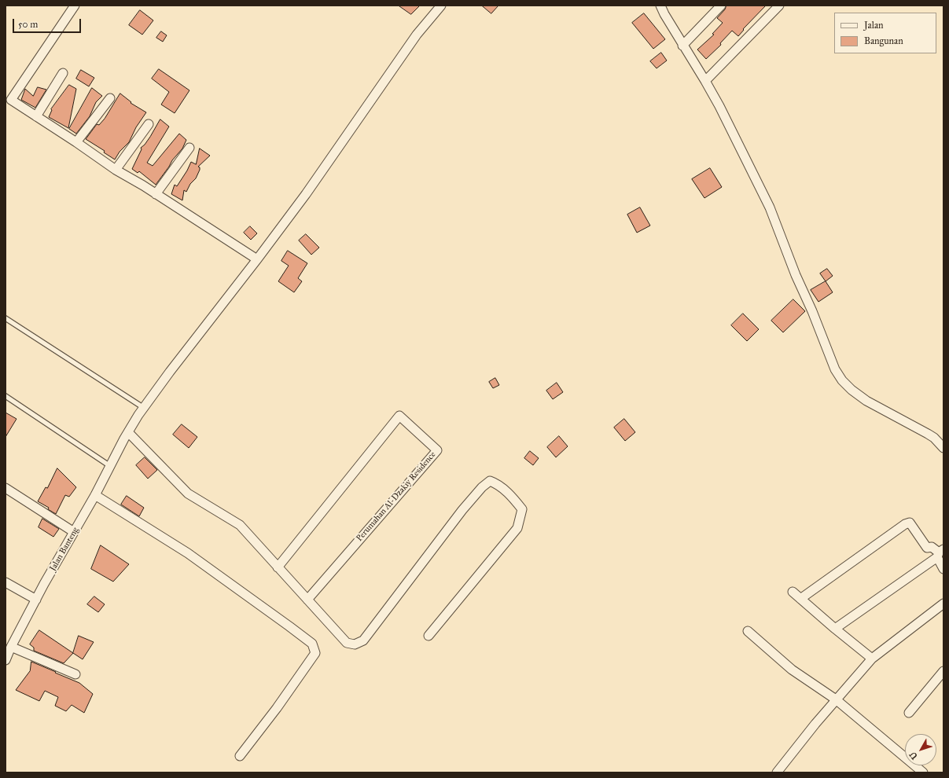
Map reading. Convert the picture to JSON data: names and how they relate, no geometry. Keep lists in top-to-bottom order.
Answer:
{
  "streets": {
    "street": ["Perumahan Al-Dzakiy Residence", "Jalan Banteng"]
  },
  "legend": ["Jalan", "Bangunan"],
  "scale_bar": "50 m",
  "north": "bottom left"
}
